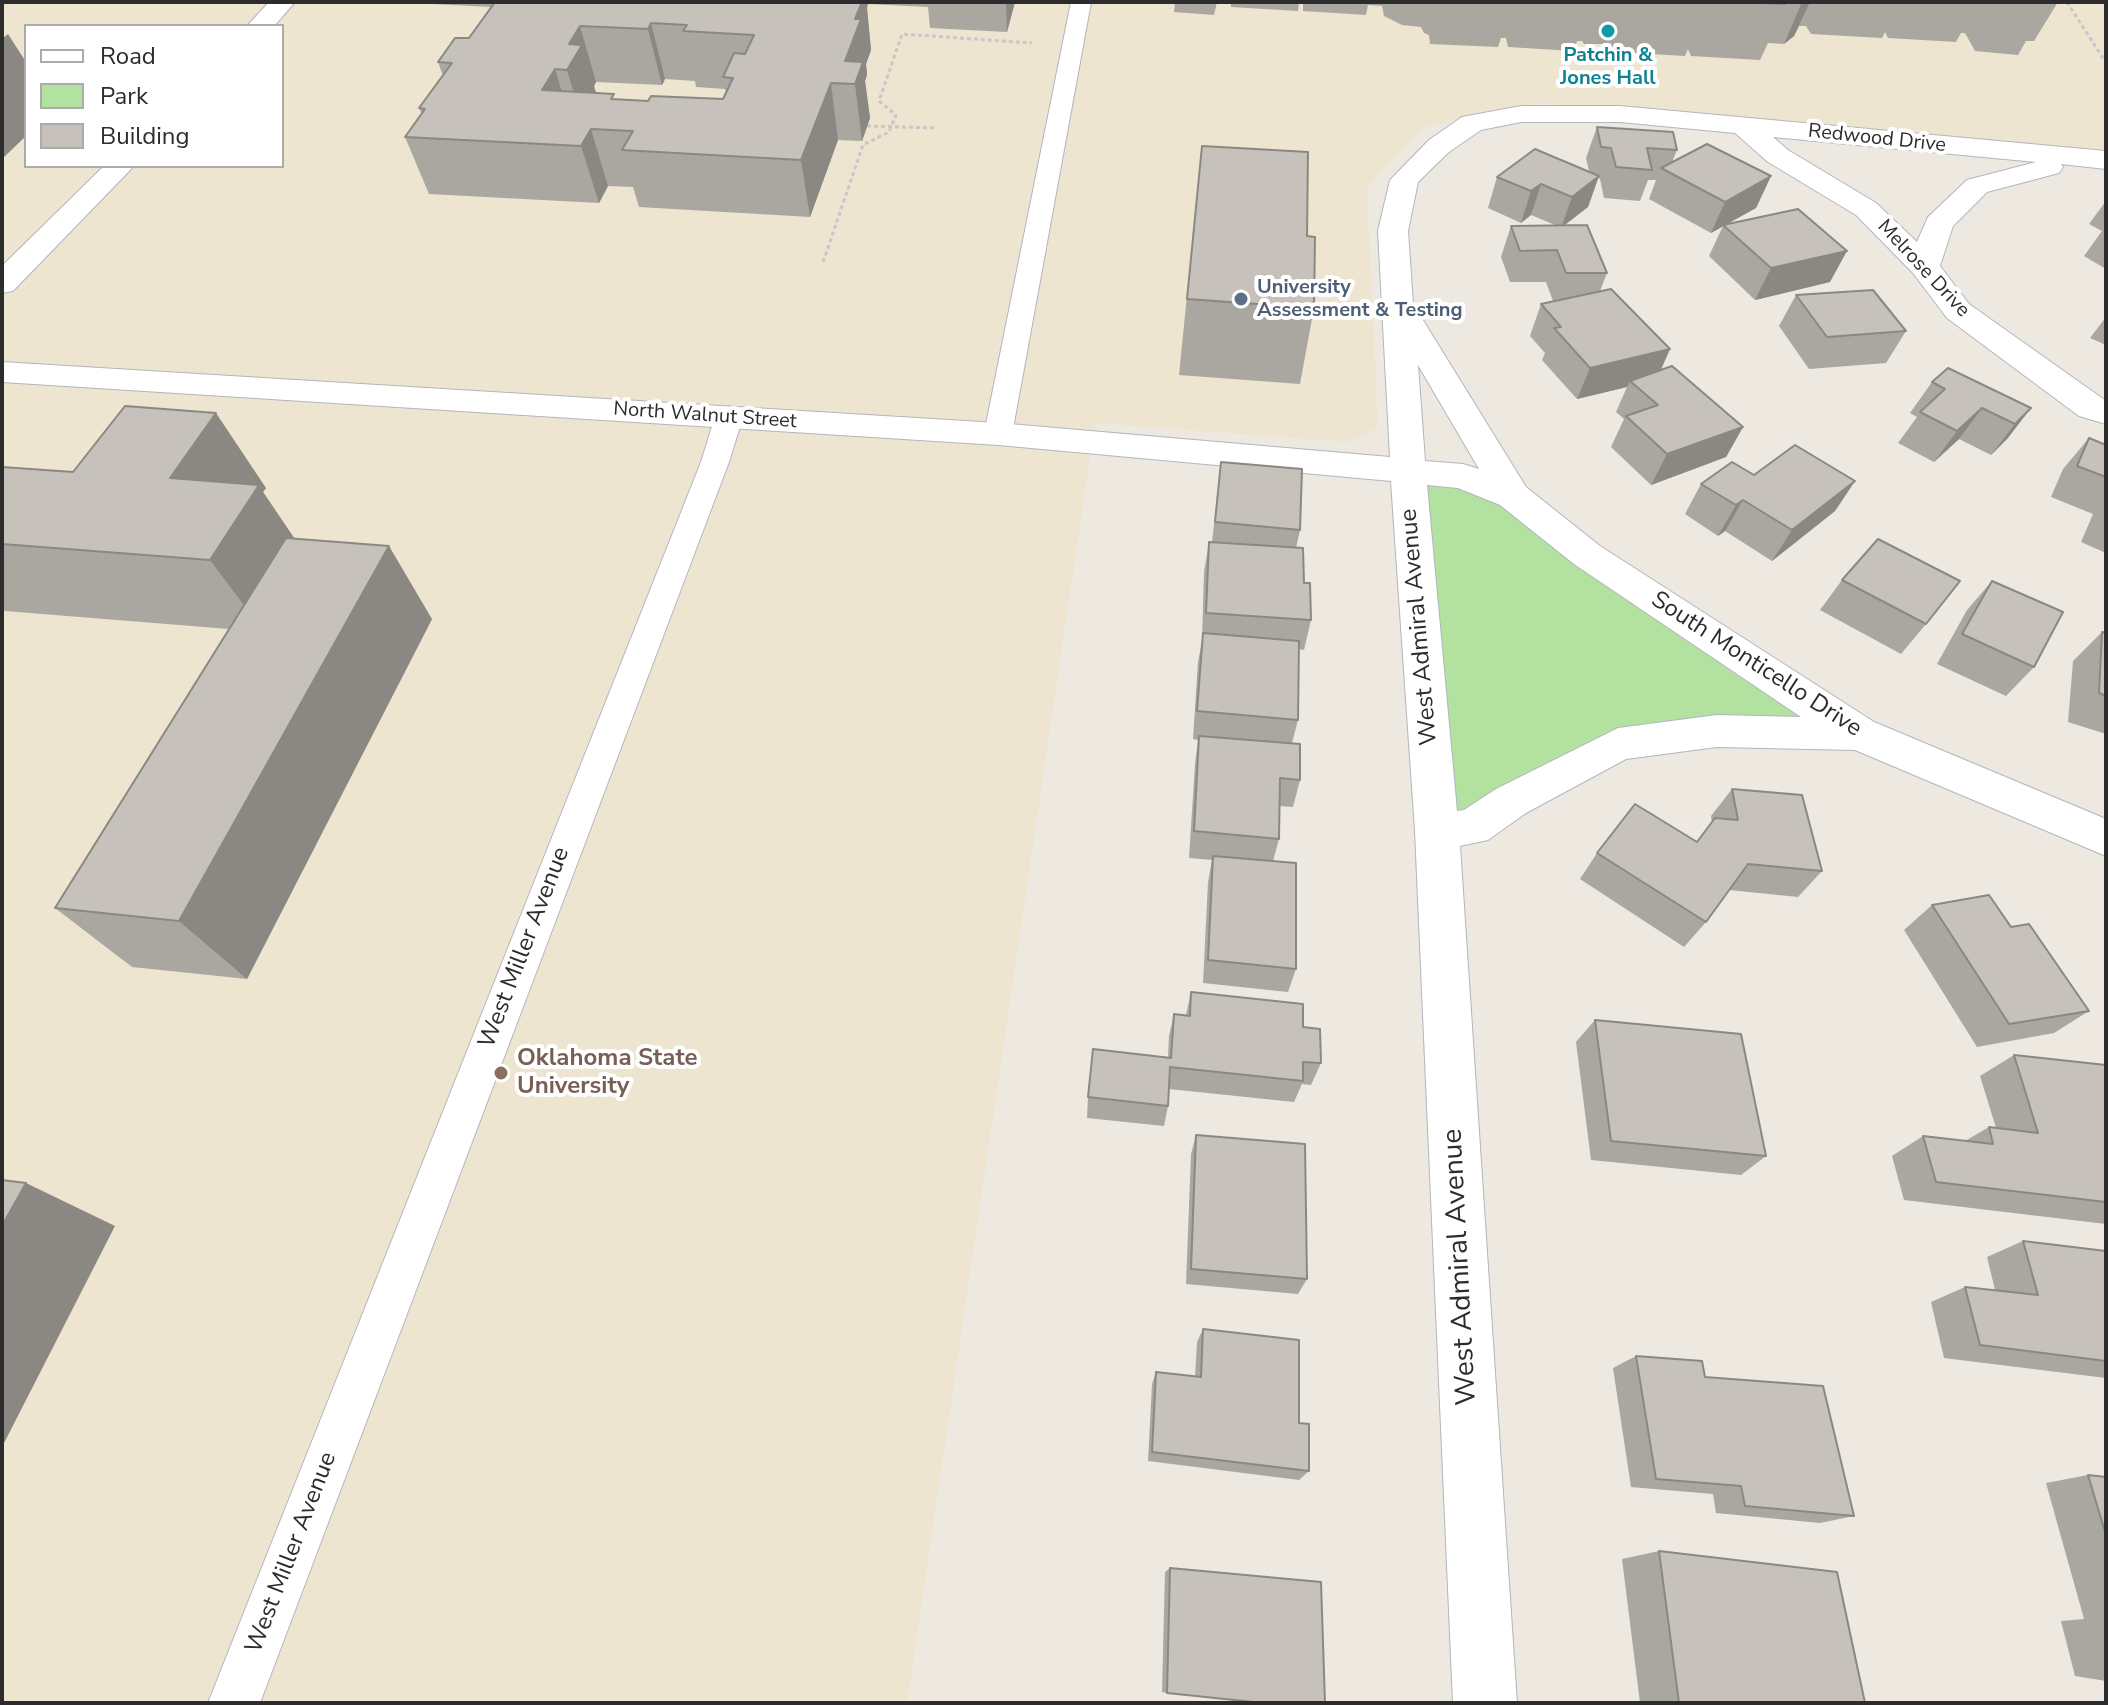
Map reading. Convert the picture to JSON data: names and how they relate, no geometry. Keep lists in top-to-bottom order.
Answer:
{
  "streets": {
    "street": [
      "Redwood Drive",
      "Melrose Drive",
      "North Walnut Street",
      "West Admiral Avenue",
      "South Monticello Drive"
    ],
    "lane": ["West Miller Avenue"]
  },
  "crossings": [
    ["Redwood Drive", "Melrose Drive"],
    ["Redwood Drive", "South Monticello Drive"],
    ["North Walnut Street", "West Admiral Avenue"],
    ["North Walnut Street", "South Monticello Drive"],
    ["North Walnut Street", "West Miller Avenue"],
    ["West Admiral Avenue", "South Monticello Drive"]
  ],
  "places": ["Patchin & Jones Hall", "University Assessment & Testing", "Oklahoma State University"],
  "legend": ["Road", "Park", "Building"]
}
